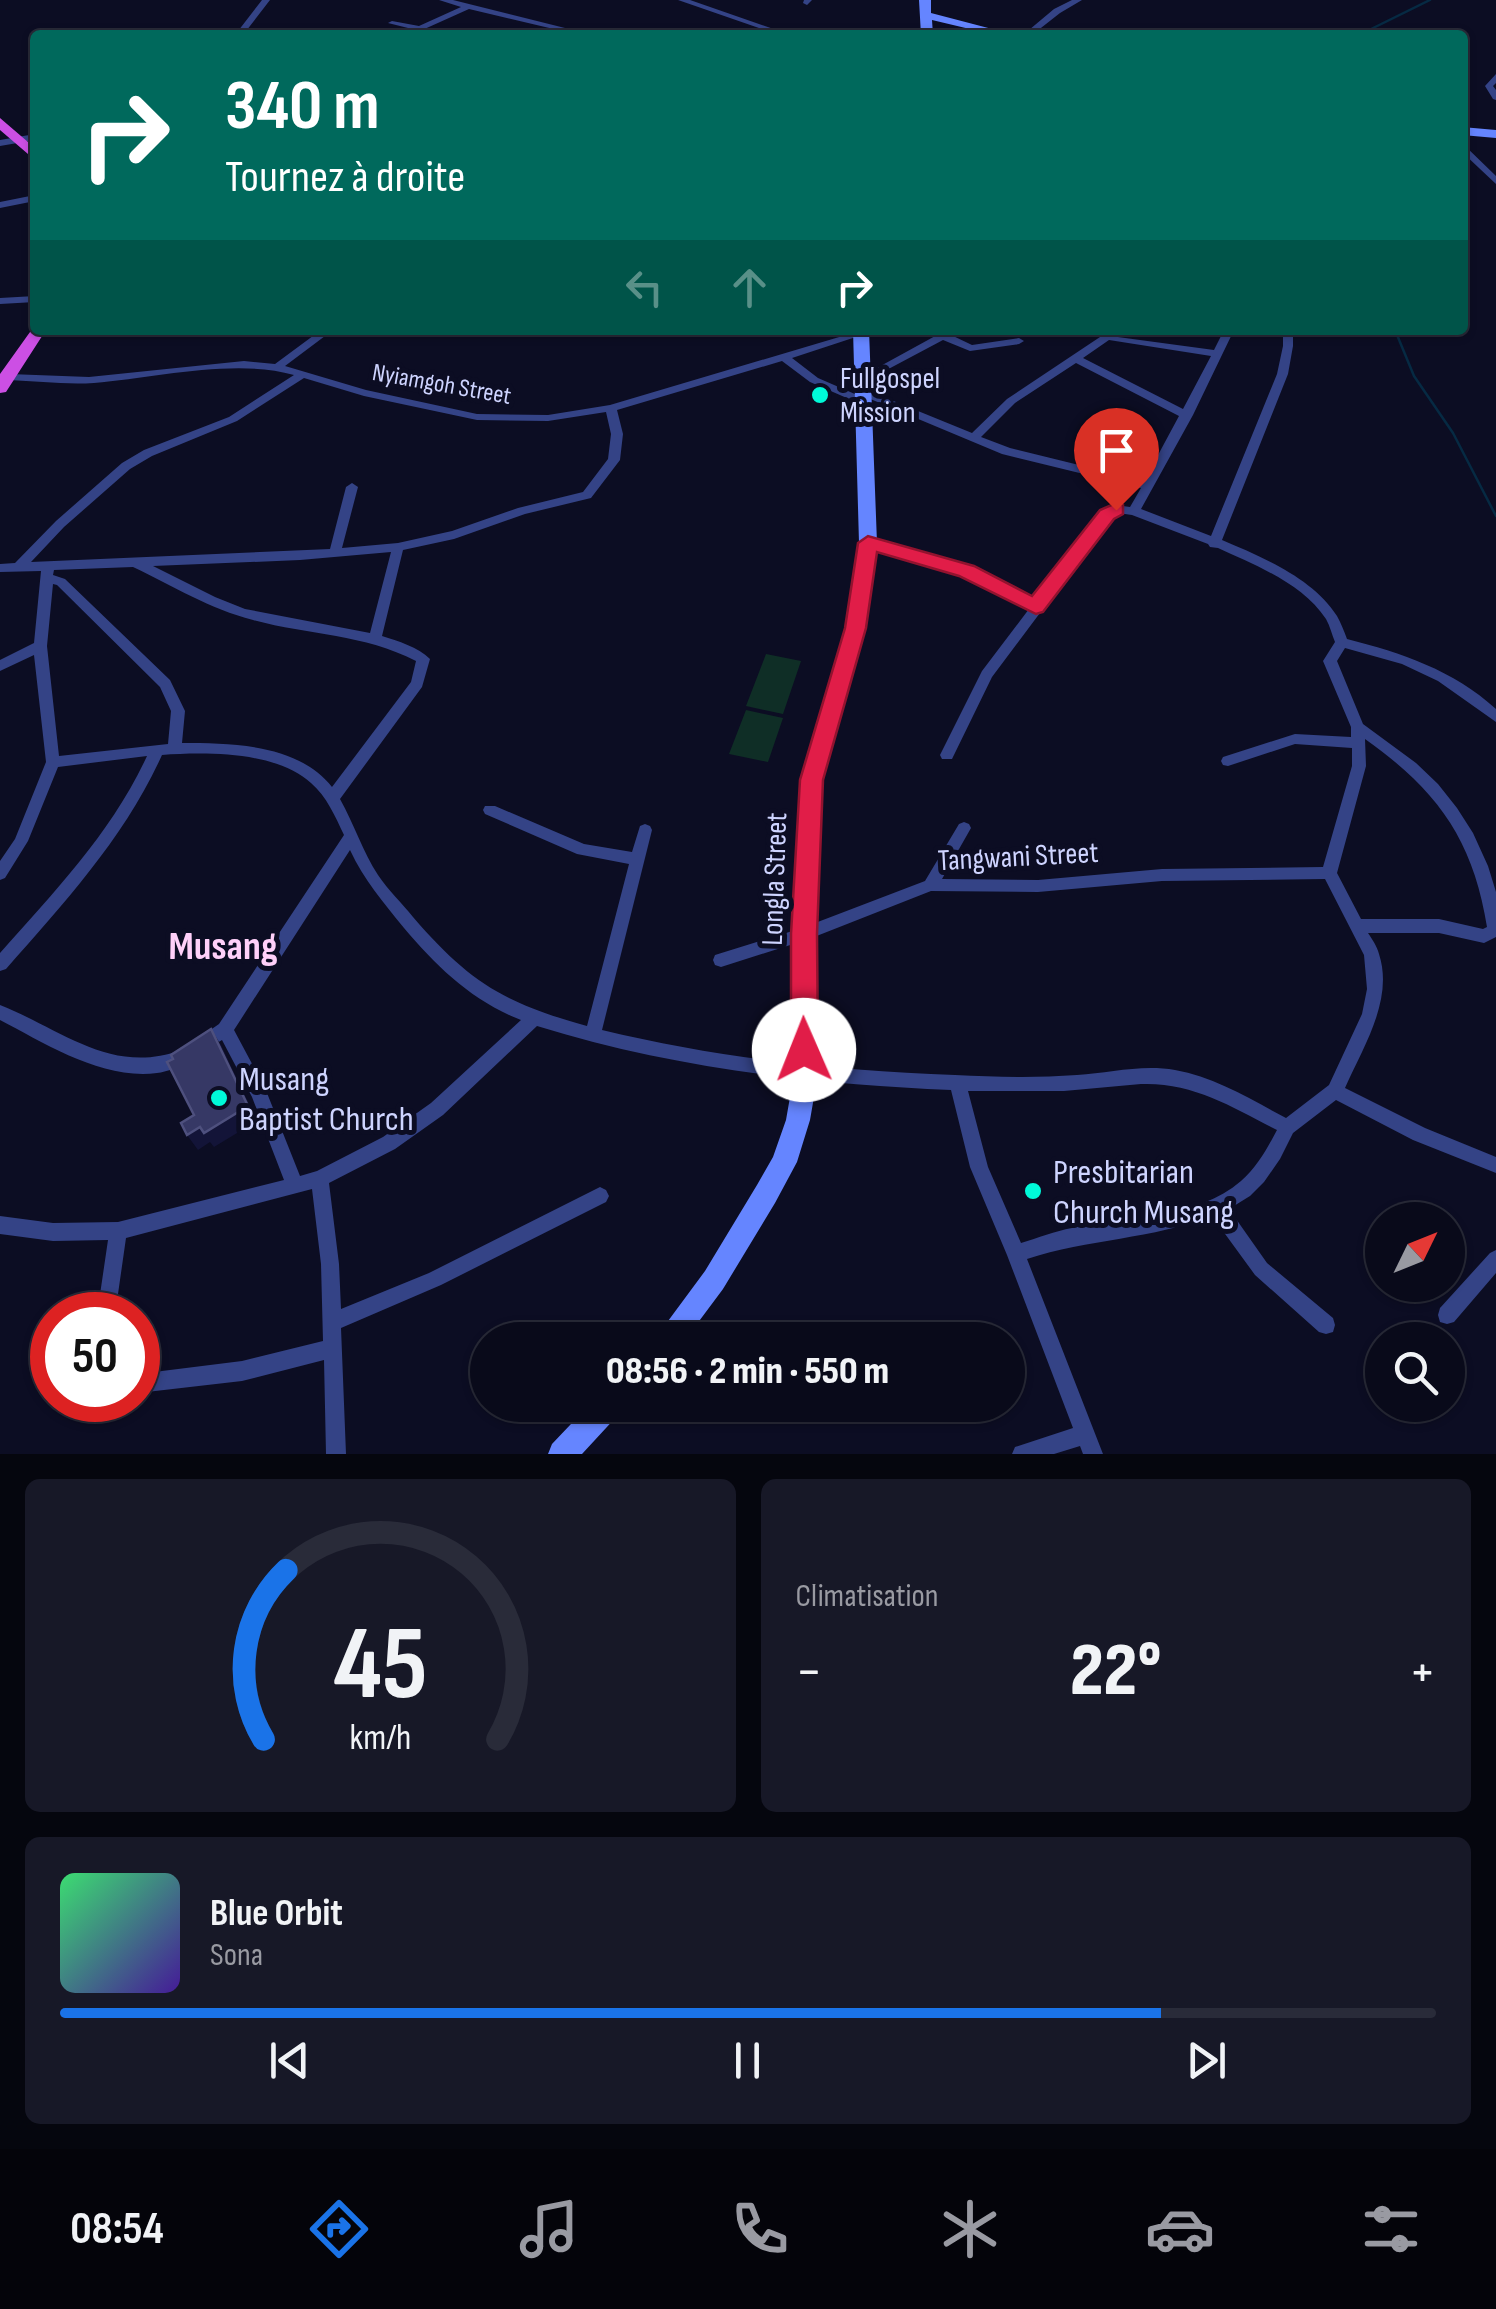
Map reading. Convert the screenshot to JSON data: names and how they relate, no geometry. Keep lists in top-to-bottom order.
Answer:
{
  "streets": {
    "main road": ["Longla Street"],
    "street": ["Nyiamgoh Street", "Tangwani Street"]
  },
  "crossings": [
    ["Tangwani Street", "Longla Street"]
  ],
  "districts": ["Musang"],
  "places": ["Fullgospel Mission", "Musang Baptist Church", "Presbitarian Church Musang"],
  "north": "top right",
  "page": {
    "turn": ["340 m", "Tournez à droite"],
    "limit": "50",
    "trip": "08:56 · 2 min · 550 m",
    "tile": "Climatisation",
    "heat": ["−", "22°", "+"],
    "song": ["Blue Orbit", "Sona"],
    "tabs": "08:54",
    "gauge": ["45", "km/h"]
  }
}
